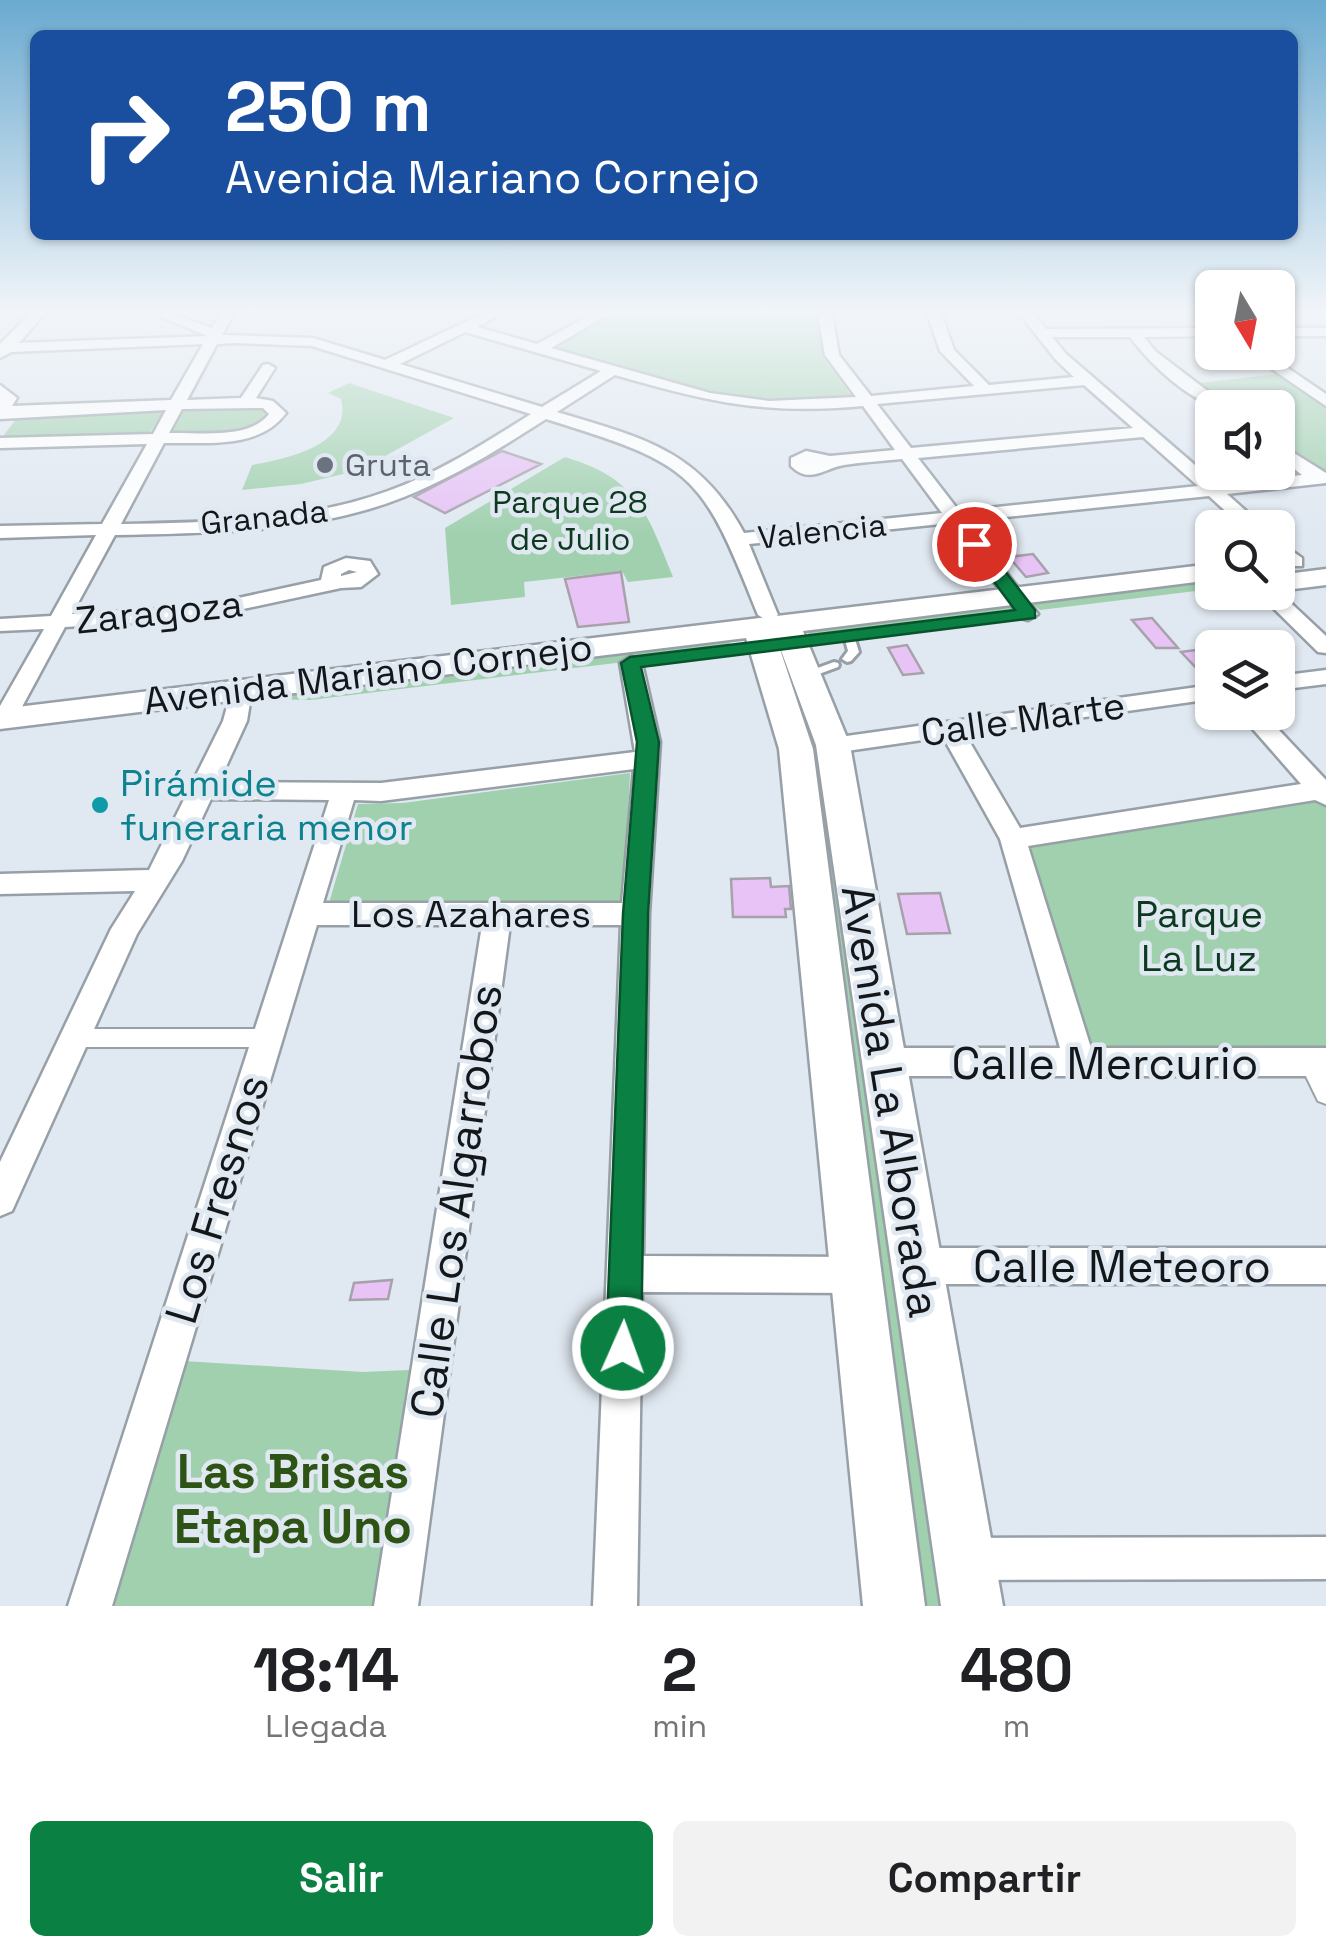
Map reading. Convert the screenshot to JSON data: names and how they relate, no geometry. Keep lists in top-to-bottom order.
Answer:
{
  "streets": {
    "main road": ["Avenida Mariano Cornejo", "Avenida La Alborada"],
    "street": [
      "Granada",
      "Valencia",
      "Zaragoza",
      "Calle Marte",
      "Los Azahares",
      "Calle Mercurio",
      "Los Fresnos",
      "Calle Los Algarrobos",
      "Calle Meteoro"
    ]
  },
  "crossings": [
    ["Avenida Mariano Cornejo", "Avenida La Alborada"],
    ["Calle Marte", "Avenida La Alborada"],
    ["Los Azahares", "Los Fresnos"],
    ["Los Azahares", "Calle Los Algarrobos"],
    ["Calle Mercurio", "Avenida La Alborada"],
    ["Avenida La Alborada", "Calle Meteoro"]
  ],
  "districts": ["Las Brisas Etapa Uno"],
  "parks": ["Parque 28 de Julio", "Parque La Luz"],
  "places": ["Gruta", "Pirámide funeraria menor"],
  "north": "bottom",
  "page": {
    "turn": ["250 m", "Avenida Mariano Cornejo"],
    "eta": [
      "18:14",
      "Llegada",
      "2",
      "min",
      "480",
      "m"
    ],
    "buttons": ["Salir", "Compartir"]
  }
}
